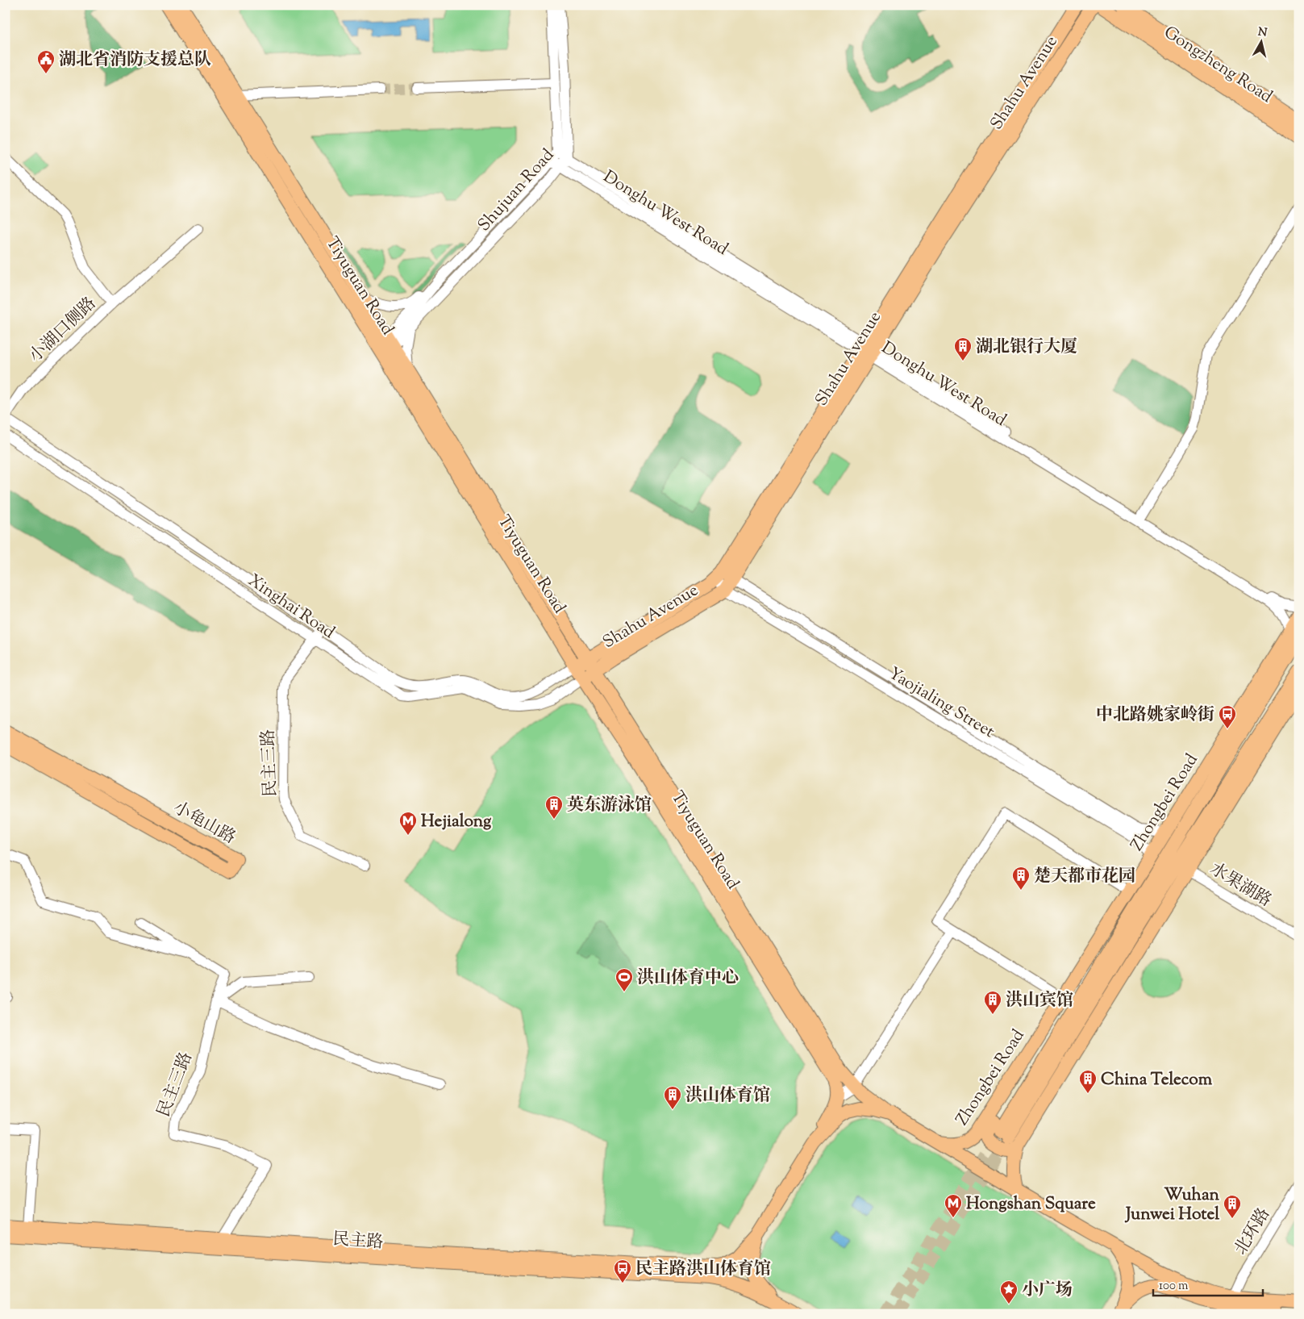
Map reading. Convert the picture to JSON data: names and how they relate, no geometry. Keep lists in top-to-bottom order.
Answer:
{
  "streets": {
    "main road": [
      "Gongzheng Road",
      "Shahu Avenue",
      "Tiyuguan Road",
      "Zhongbei Road",
      "小龟山路",
      "民主路"
    ],
    "street": [
      "Shujuan Road",
      "Donghu West Road",
      "小湖口侧路",
      "Xinghai Road",
      "Yaojialing Street",
      "民主三路",
      "水果湖路",
      "北环路"
    ]
  },
  "crossings": [
    ["Shahu Avenue", "Donghu West Road"],
    ["Shahu Avenue", "Tiyuguan Road"],
    ["Shahu Avenue", "Xinghai Road"],
    ["Shahu Avenue", "Yaojialing Street"],
    ["Shujuan Road", "Donghu West Road"],
    ["Shujuan Road", "Tiyuguan Road"],
    ["Donghu West Road", "Zhongbei Road"],
    ["Tiyuguan Road", "Xinghai Road"],
    ["小湖口侧路", "Xinghai Road"],
    ["Xinghai Road", "民主三路"],
    ["Yaojialing Street", "Zhongbei Road"],
    ["民主三路", "民主路"],
    ["Zhongbei Road", "水果湖路"]
  ],
  "places": {
    "public building": ["湖北省消防支援总队"],
    "building": [
      "湖北银行大厦",
      "英东游泳馆",
      "楚天都市花园",
      "洪山宾馆",
      "China Telecom",
      "洪山体育馆",
      "Wuhan Junwei Hotel"
    ],
    "bus stop": ["中北路姚家岭街", "民主路洪山体育馆"],
    "metro station": ["Hejialong", "Hongshan Square"],
    "sports": ["洪山体育中心"],
    "place": ["小广场"]
  },
  "scale_bar": "100 m",
  "north": "top"
}
